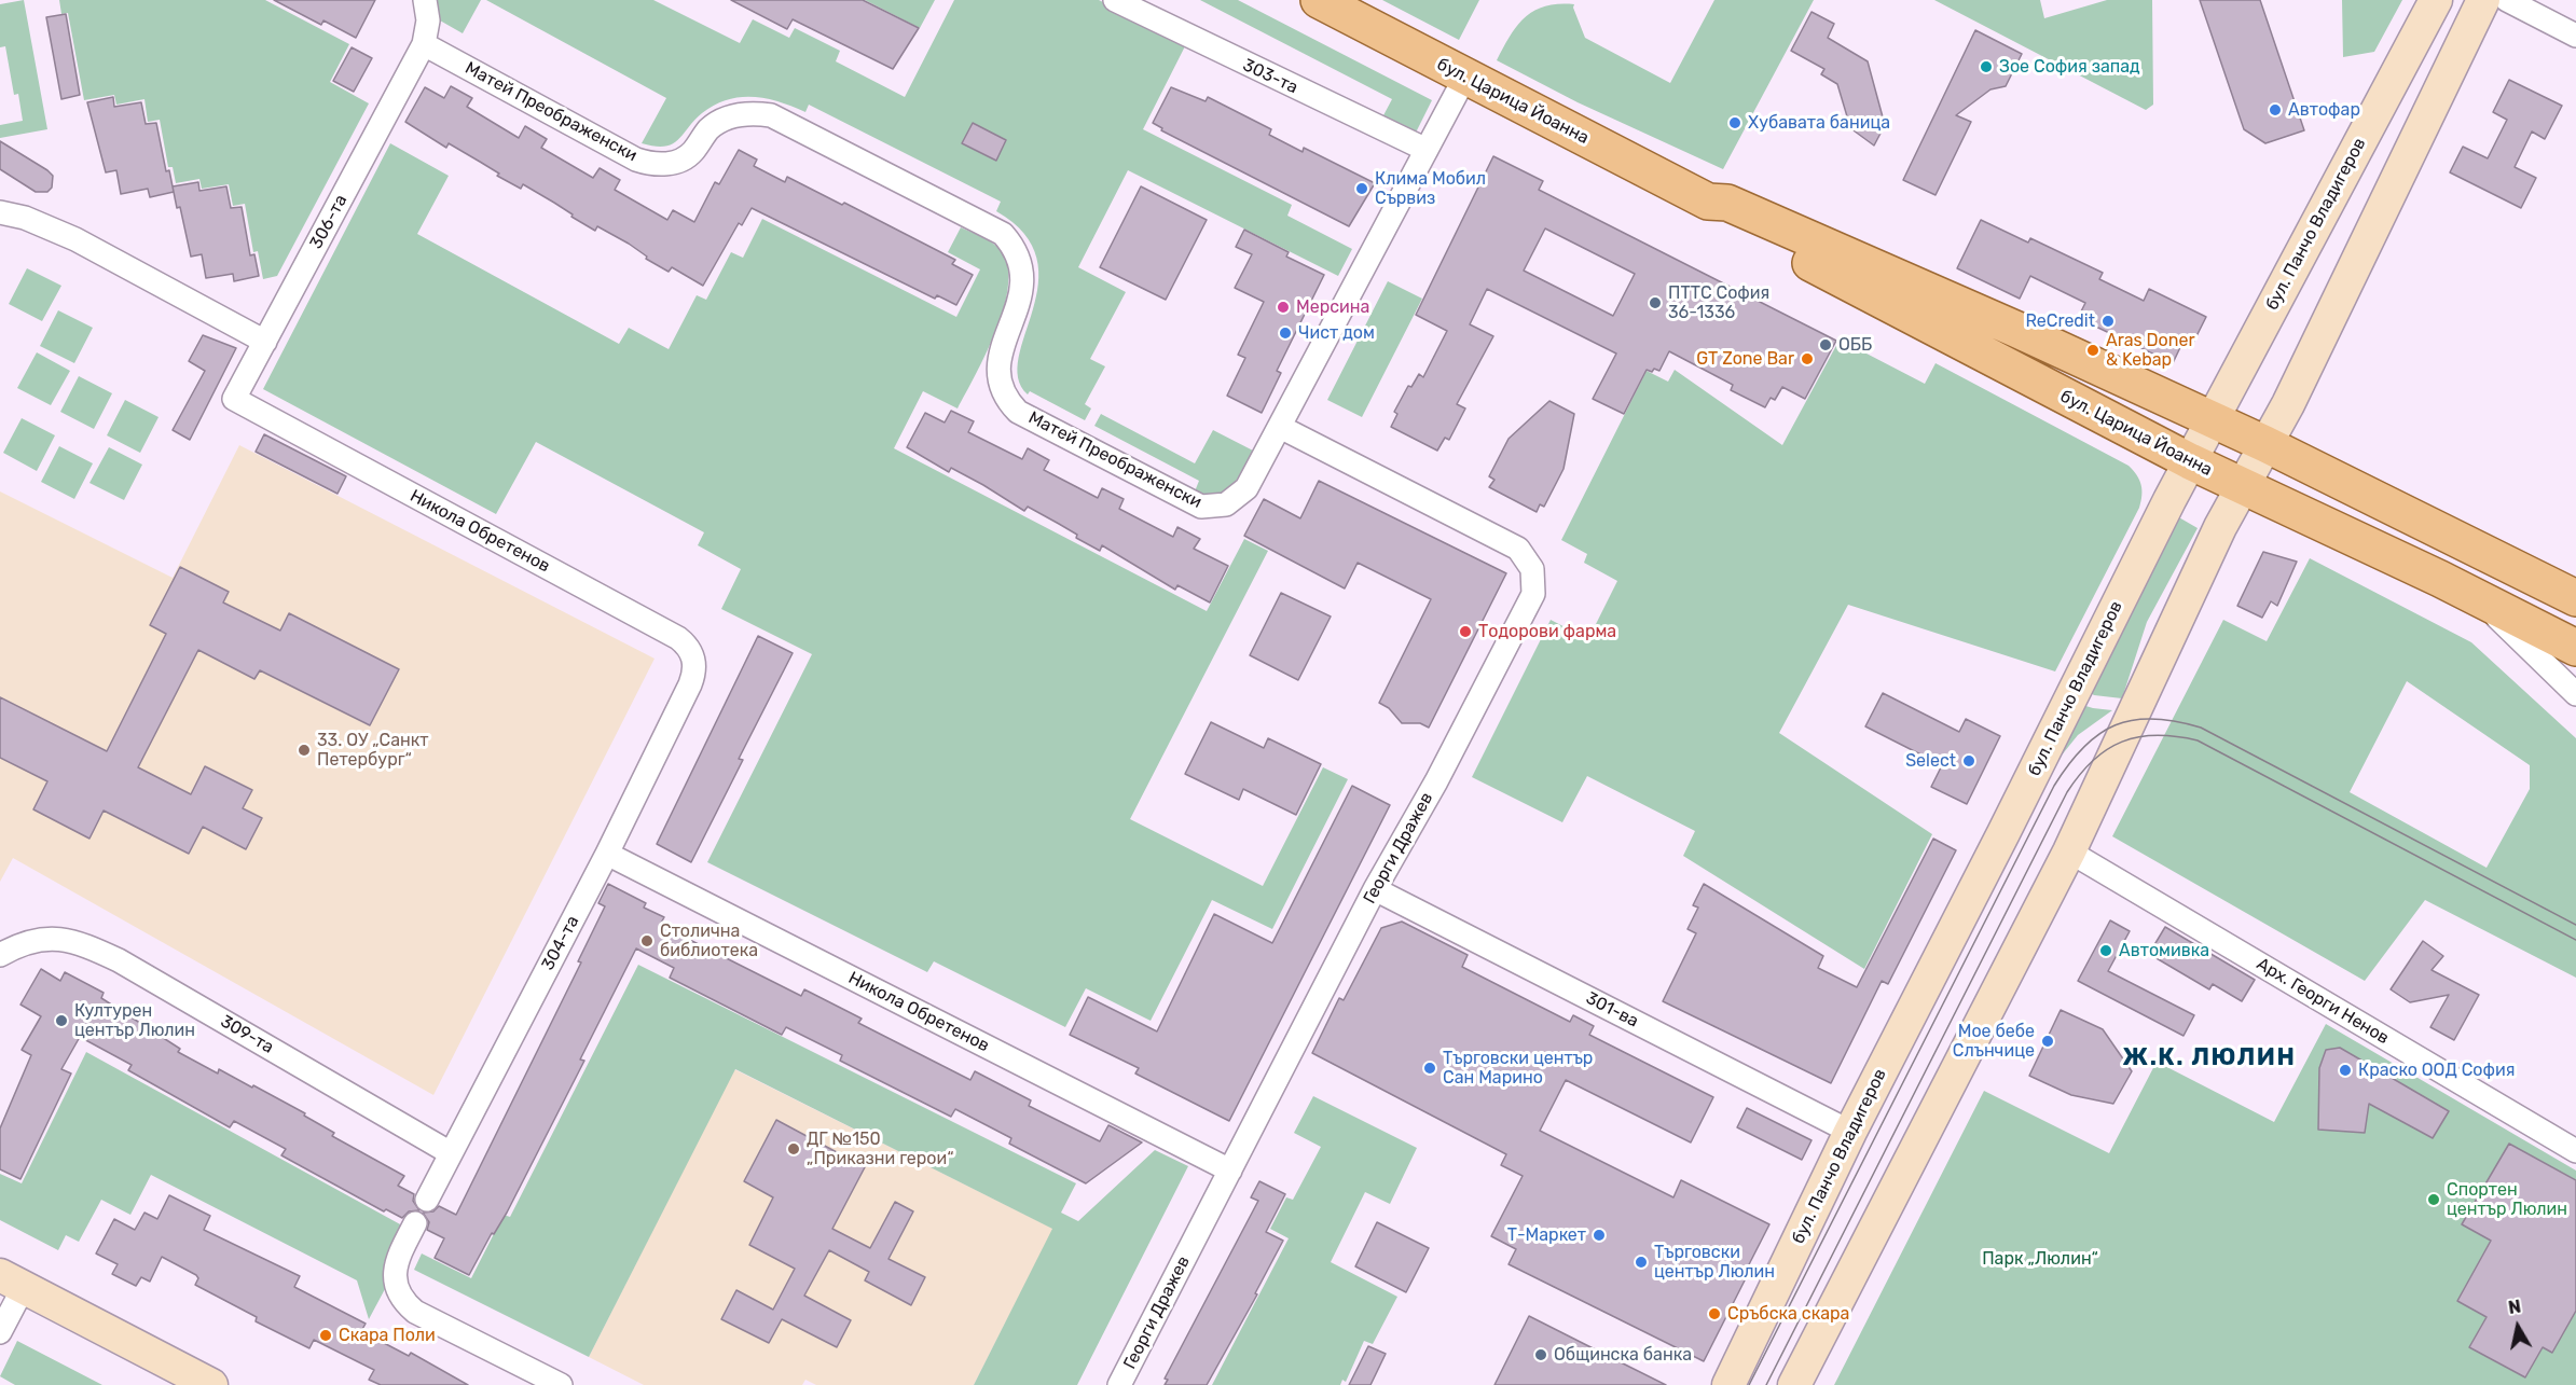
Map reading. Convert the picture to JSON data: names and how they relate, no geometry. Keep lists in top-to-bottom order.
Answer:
{
  "streets": {
    "main road": ["бул. Царица Йоанна", "бул. Панчо Владигеров"],
    "street": [
      "303-та",
      "Матей Преображенски",
      "306-та",
      "Никола Обретенов",
      "Георги Дражев",
      "304-та",
      "Арх. Георги Ненов",
      "301-ва",
      "309-та"
    ]
  },
  "crossings": [
    ["303-та", "Матей Преображенски"],
    ["бул. Царица Йоанна", "Матей Преображенски"],
    ["бул. Царица Йоанна", "бул. Панчо Владигеров"],
    ["Матей Преображенски", "306-та"],
    ["Матей Преображенски", "Георги Дражев"],
    ["306-та", "Никола Обретенов"],
    ["бул. Панчо Владигеров", "301-ва"],
    ["Никола Обретенов", "Георги Дражев"],
    ["Никола Обретенов", "304-та"],
    ["Георги Дражев", "301-ва"],
    ["304-та", "309-та"]
  ],
  "districts": ["Ж.К. ЛЮЛИН"],
  "parks": ["Парк „Люлин“"],
  "places": [
    "Зое София запад",
    "Автофар",
    "Хубавата баница",
    "Клима Мобил Сървиз",
    "ПТТС София 36-1336",
    "Мерсина",
    "ReCredit",
    "Чист дом",
    "ОББ",
    "Aras Doner & Kebap",
    "GT Zone Bar",
    "Тодорови фарма",
    "33. ОУ „Санкт Петербург“",
    "Select",
    "Столична библиотека",
    "Автомивка",
    "Културен център Люлин",
    "Мое бебе Слънчице",
    "Търговски център Сан Марино",
    "Краско ООД София",
    "ДГ №150 „Приказни герои“",
    "Спортен център Люлин",
    "Т-Маркет",
    "Търговски център Люлин",
    "Сръбска скара",
    "Скара Поли",
    "Общинска банка"
  ],
  "north": "top"
}
